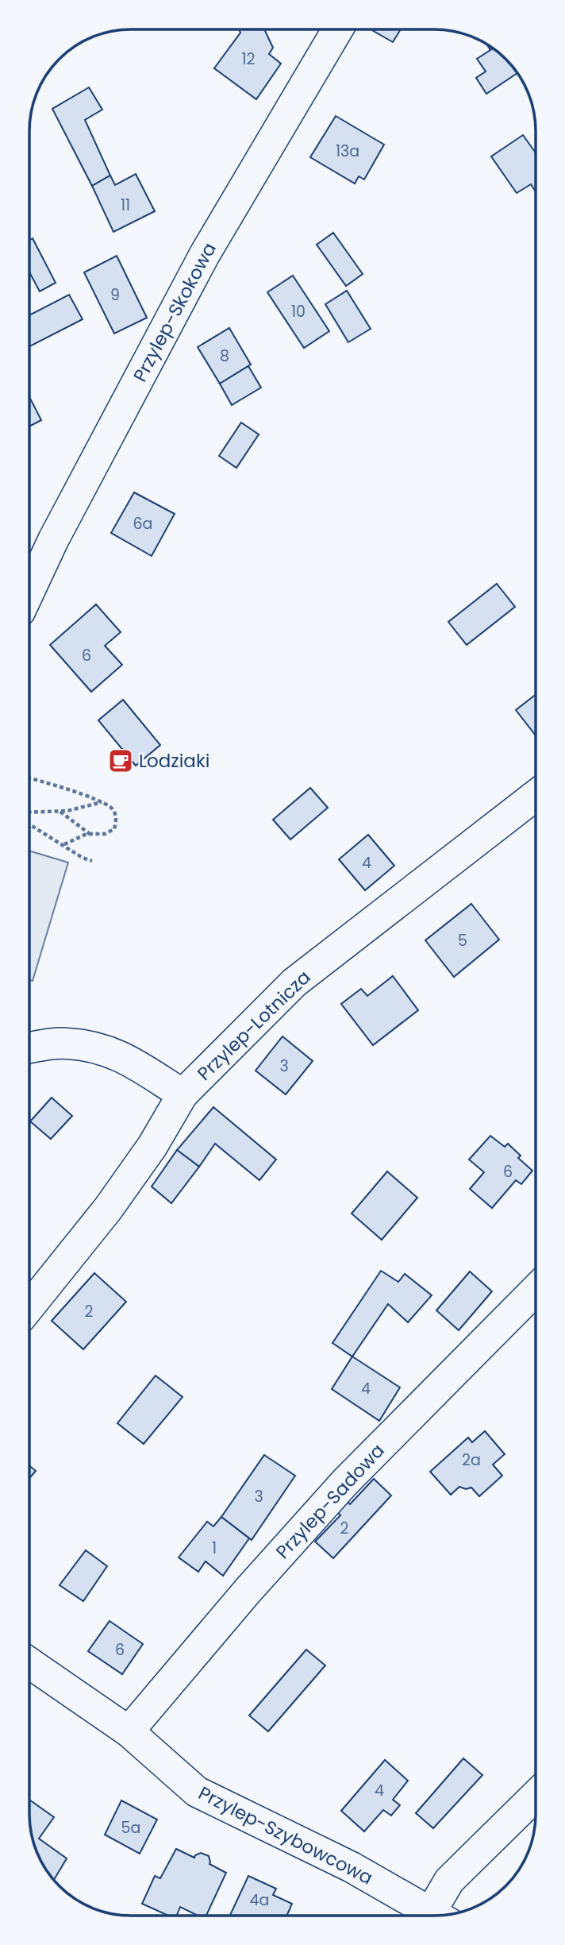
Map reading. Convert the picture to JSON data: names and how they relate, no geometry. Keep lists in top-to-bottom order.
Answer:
{
  "streets": {
    "street": [
      "Przylep-Skokowa",
      "Przylep-Lotnicza",
      "Przylep-Sadowa",
      "Przylep-Szybowcowa"
    ]
  },
  "crossings": [
    ["Przylep-Sadowa", "Przylep-Szybowcowa"]
  ],
  "places": {
    "cafe": ["Lodziaki"]
  },
  "house_numbers": [
    "12",
    "13a",
    "11",
    "9",
    "10",
    "8",
    "6a",
    "6",
    "4",
    "5",
    "3",
    "6",
    "2",
    "4",
    "2a",
    "3",
    "2",
    "1",
    "6",
    "4",
    "5a",
    "4a"
  ]
}
